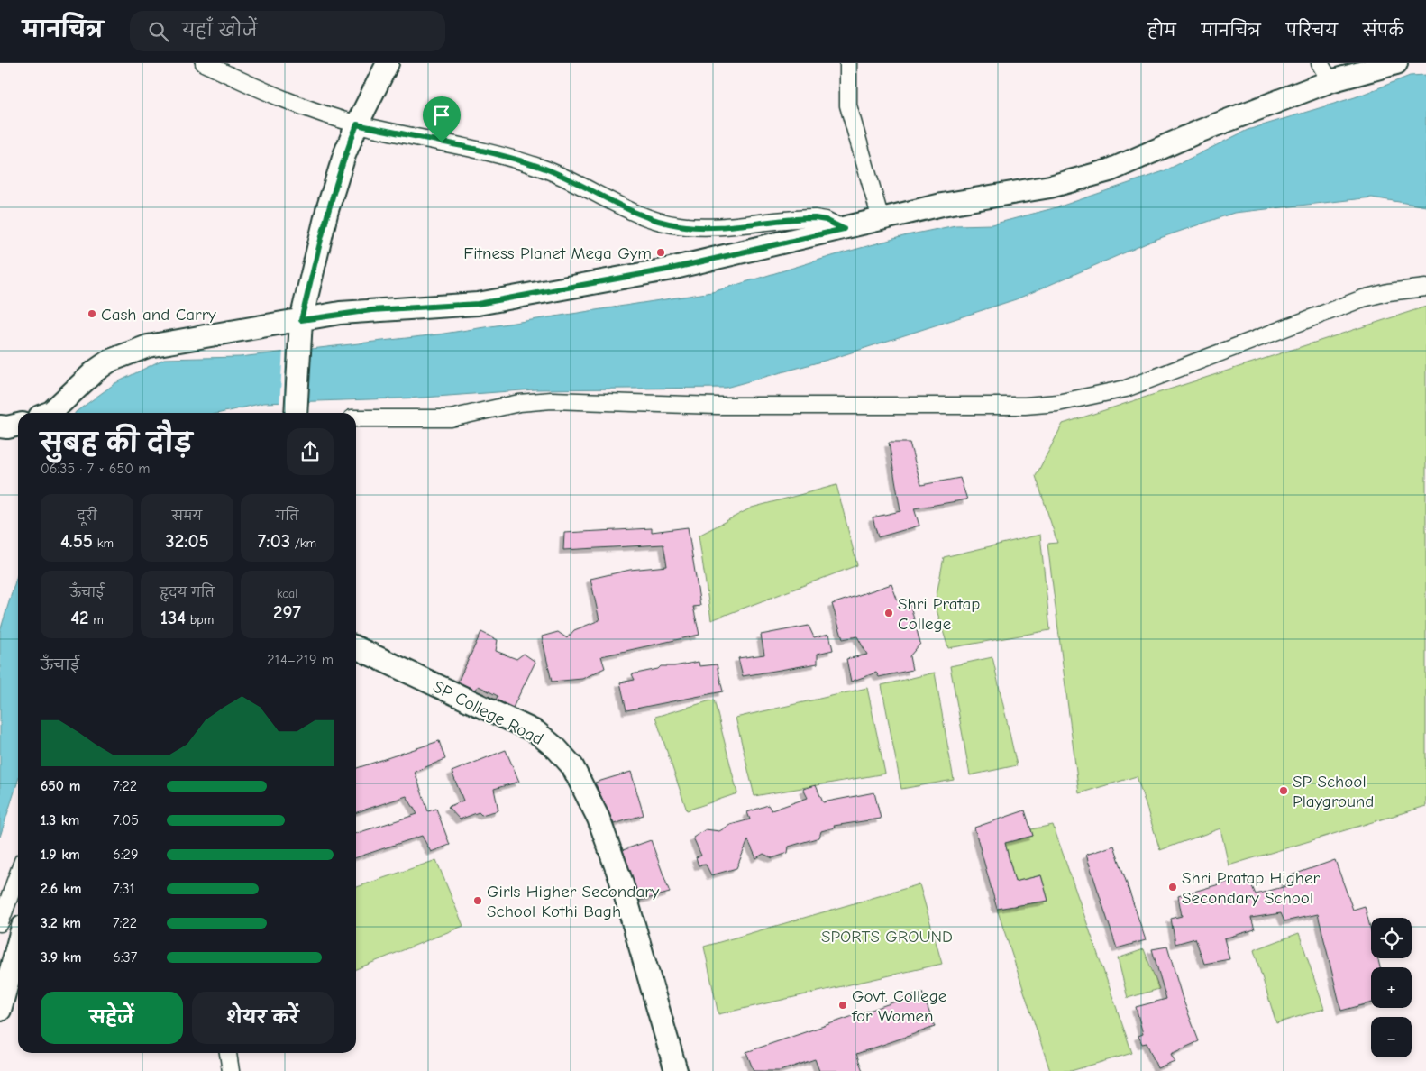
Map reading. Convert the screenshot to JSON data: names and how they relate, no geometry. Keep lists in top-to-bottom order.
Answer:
{
  "streets": {
    "main road": ["SP College Road"]
  },
  "parks": ["SPORTS GROUND"],
  "places": [
    "Fitness Planet Mega Gym",
    "Cash and Carry",
    "Shri Pratap College",
    "SP School Playground",
    "Shri Pratap Higher Secondary School",
    "Girls Higher Secondary School Kothi Bagh",
    "Govt. College for Women"
  ],
  "page": {
    "header": "मानचित्र",
    "search": "यहाँ खोजें",
    "nav": [
      "होम",
      "मानचित्र",
      "परिचय",
      "संपर्क"
    ],
    "heading": ["सुबह की दौड़", "06:35 · 7 × 650 m"],
    "stats": [
      ["दूरी", "4.55 km"],
      ["समय", "32:05"],
      ["गति", "7:03 /km"],
      ["ऊँचाई", "42 m"],
      ["हृदय गति", "134 bpm"],
      ["kcal", "297"]
    ],
    "chart": ["ऊँचाई", "214–219 m"],
    "list": [
      {
        "name": "650 m",
        "note": "7:22"
      },
      {
        "name": "1.3 km",
        "note": "7:05"
      },
      {
        "name": "1.9 km",
        "note": "6:29"
      },
      {
        "name": "2.6 km",
        "note": "7:31"
      },
      {
        "name": "3.2 km",
        "note": "7:22"
      },
      {
        "name": "3.9 km",
        "note": "6:37"
      }
    ],
    "map_buttons": ["+", "−"],
    "buttons": ["सहेजें", "शेयर करें"]
  }
}
